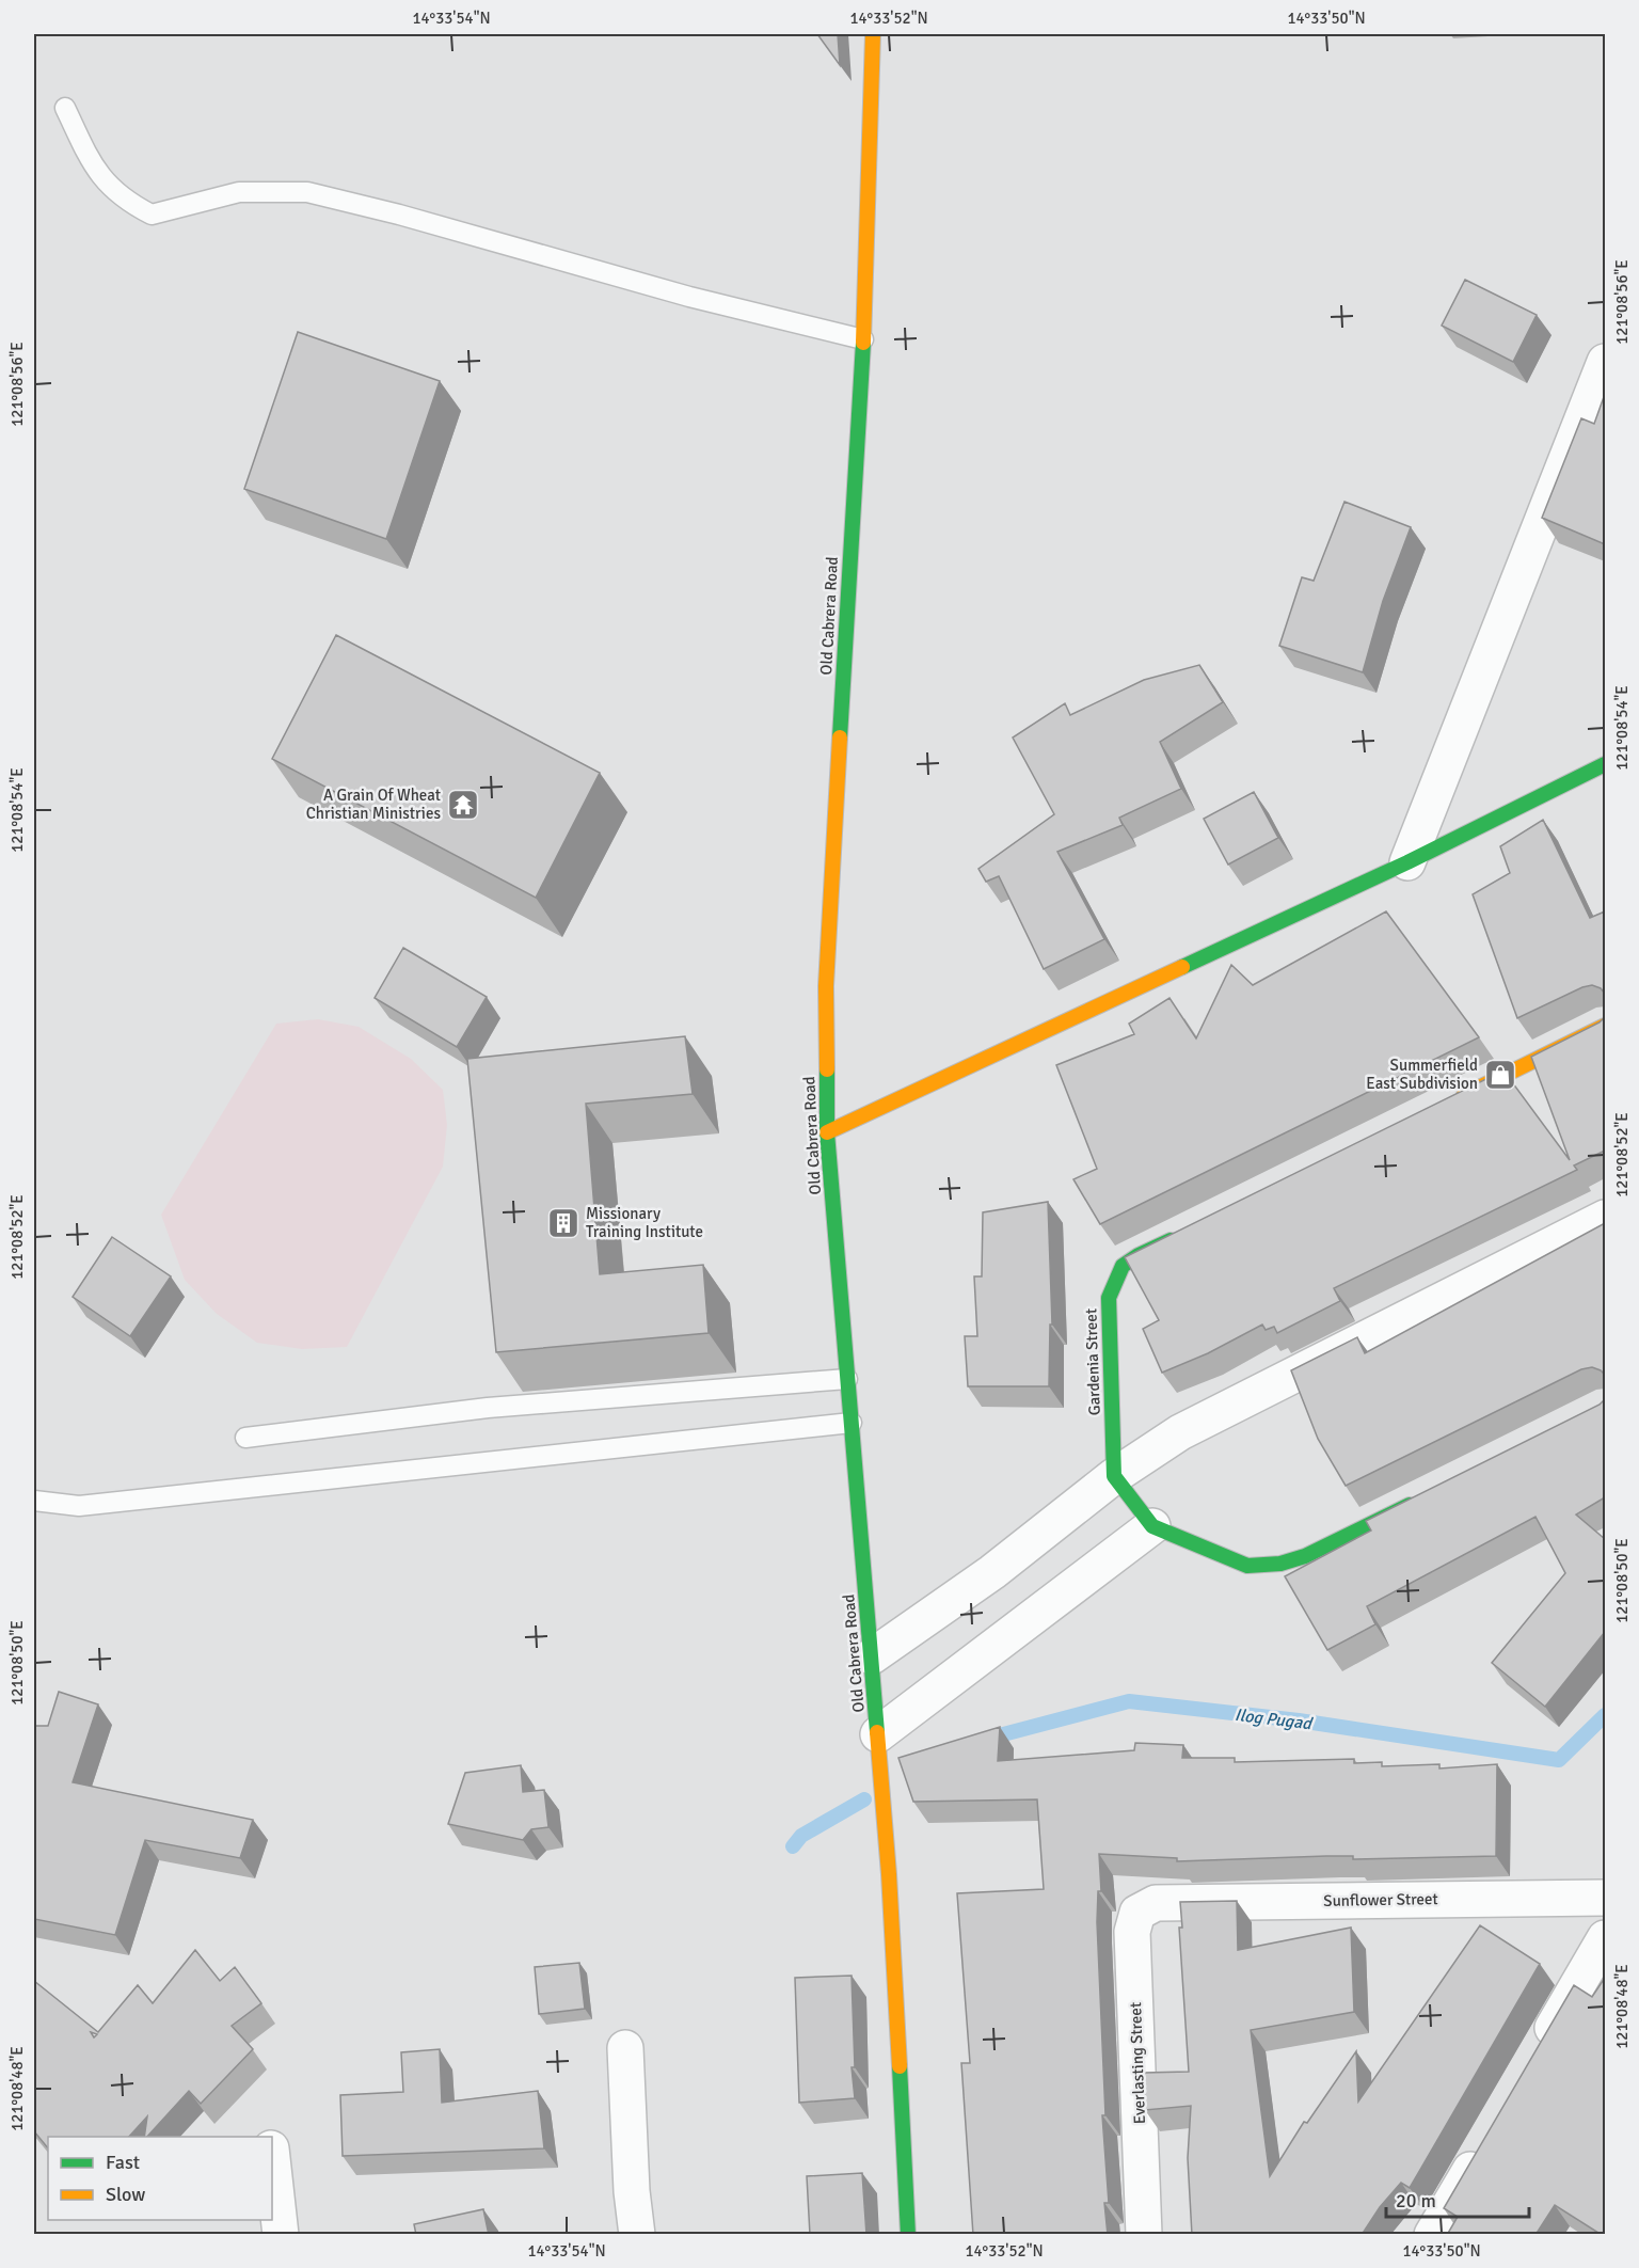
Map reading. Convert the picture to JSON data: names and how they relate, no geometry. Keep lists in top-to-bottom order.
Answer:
{
  "streets": {
    "street": [
      "Old Cabrera Road",
      "Gardenia Street",
      "Sunflower Street",
      "Everlasting Street"
    ]
  },
  "crossings": [
    ["Sunflower Street", "Everlasting Street"]
  ],
  "water": ["Ilog Pugad"],
  "places": {
    "temple": ["A Grain Of Wheat Christian Ministries"],
    "shop": ["Summerfield East Subdivision"],
    "building": ["Missionary Training Institute"]
  },
  "legend": ["Fast", "Slow"],
  "scale_bar": "20 m",
  "coordinates": [
    "14°33'54\"N",
    "14°33'52\"N",
    "14°33'50\"N",
    "121°08'56\"E",
    "121°08'54\"E",
    "121°08'52\"E",
    "121°08'50\"E",
    "121°08'48\"E"
  ]
}
